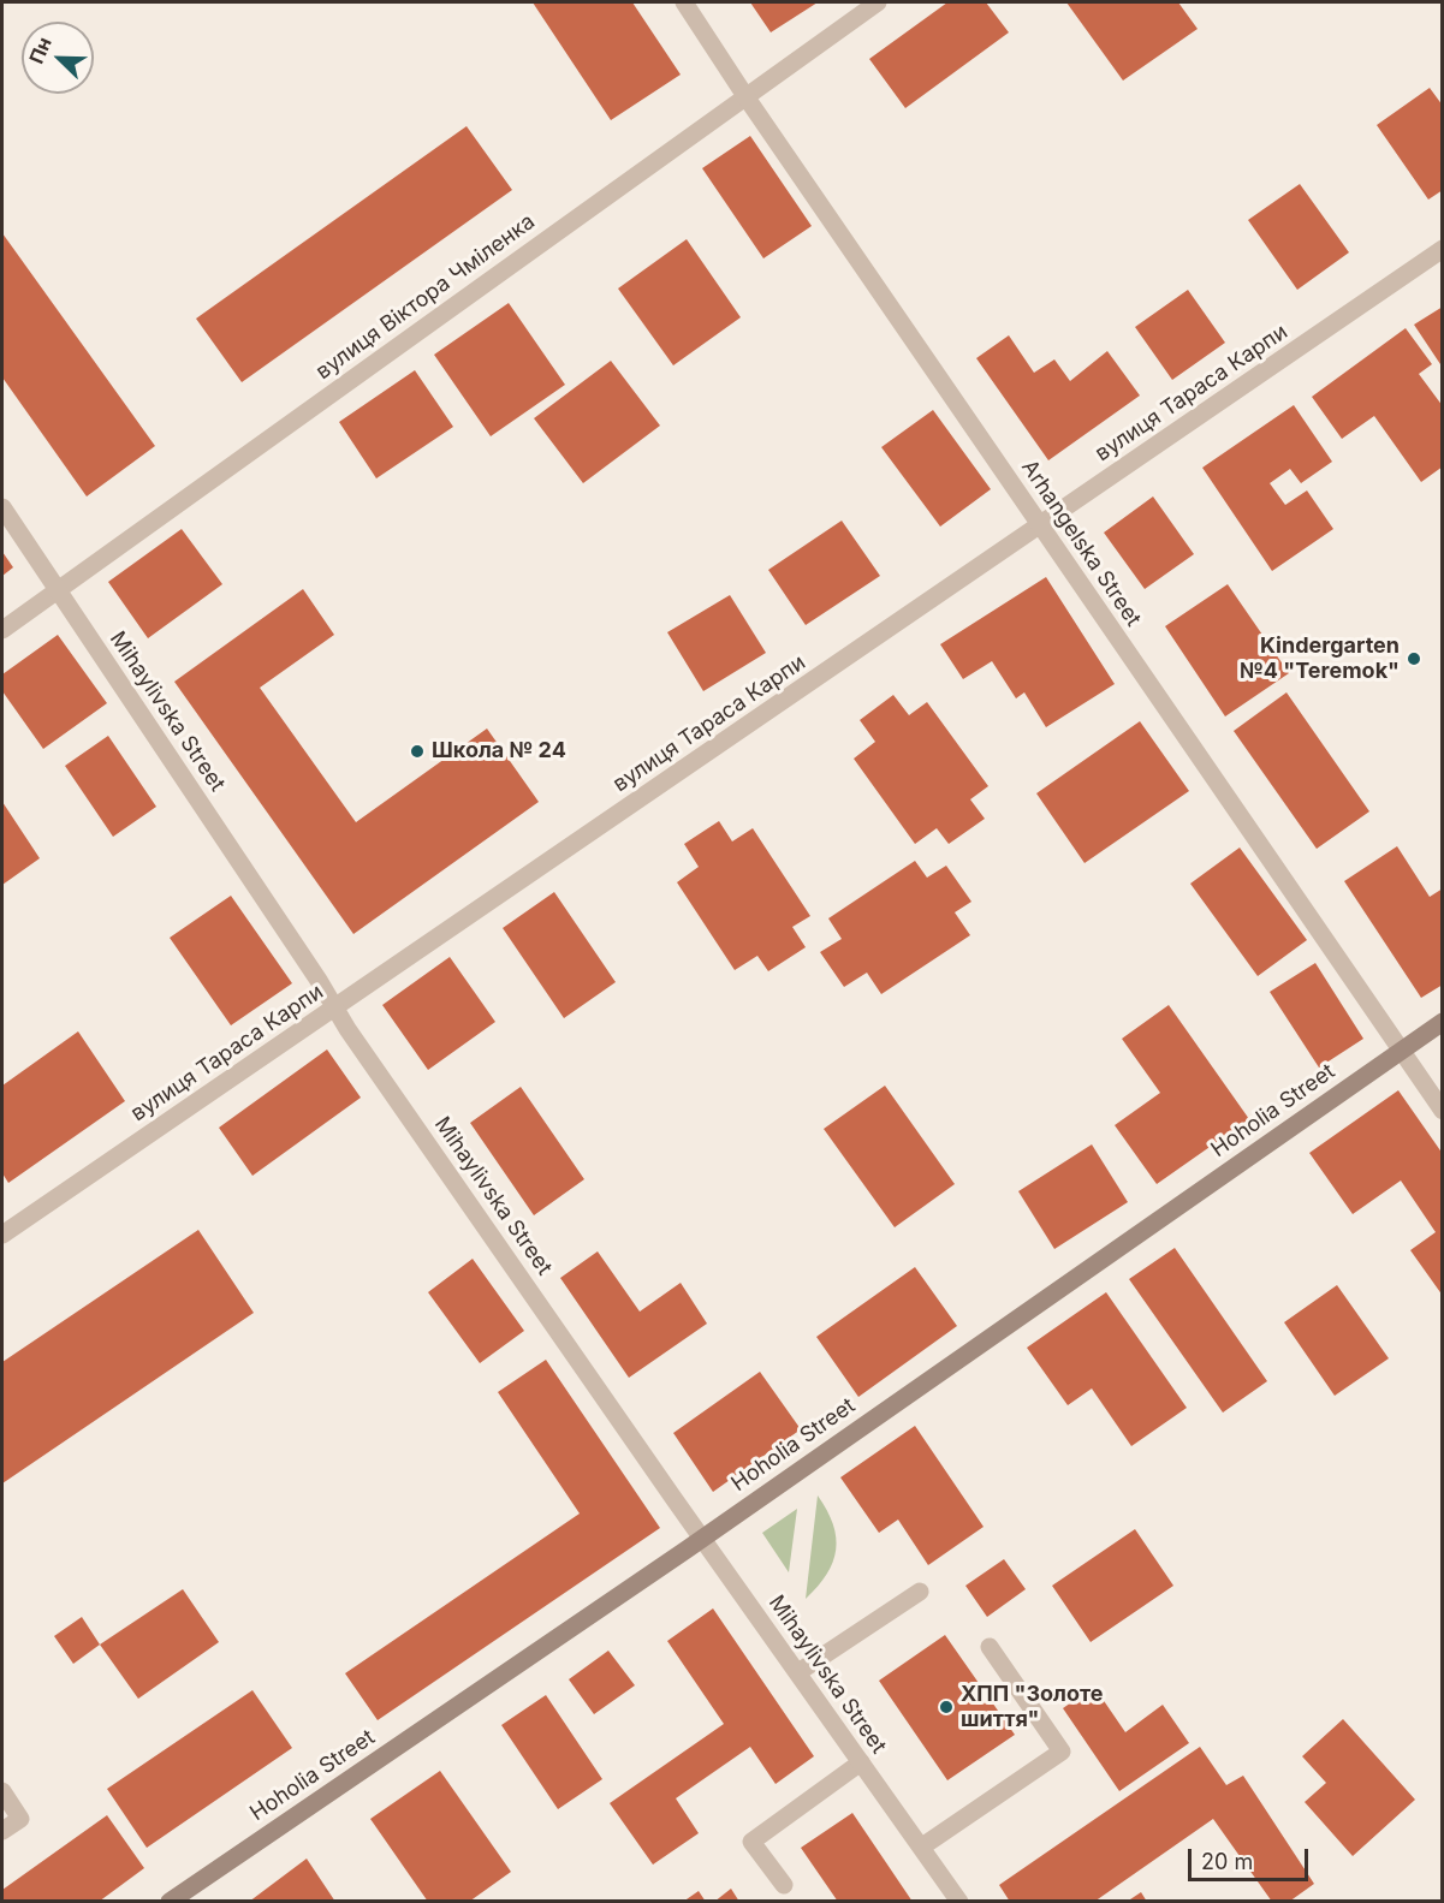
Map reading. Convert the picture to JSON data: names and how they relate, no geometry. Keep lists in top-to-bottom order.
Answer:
{
  "streets": {
    "main road": ["Hoholia Street"],
    "street": [
      "вулиця Віктора Чміленка",
      "вулиця Тараса Карпи",
      "Arhangelska Street",
      "Mihaylivska Street"
    ]
  },
  "crossings": [
    ["вулиця Віктора Чміленка", "Arhangelska Street"],
    ["вулиця Віктора Чміленка", "Mihaylivska Street"],
    ["вулиця Тараса Карпи", "Arhangelska Street"],
    ["вулиця Тараса Карпи", "Mihaylivska Street"],
    ["Arhangelska Street", "Hoholia Street"],
    ["Mihaylivska Street", "Hoholia Street"]
  ],
  "places": ["Kindergarten №4 \"Teremok\"", "Школа № 24", "ХПП \"Золоте шиття\""],
  "scale_bar": "20 m",
  "north": "top left"
}
